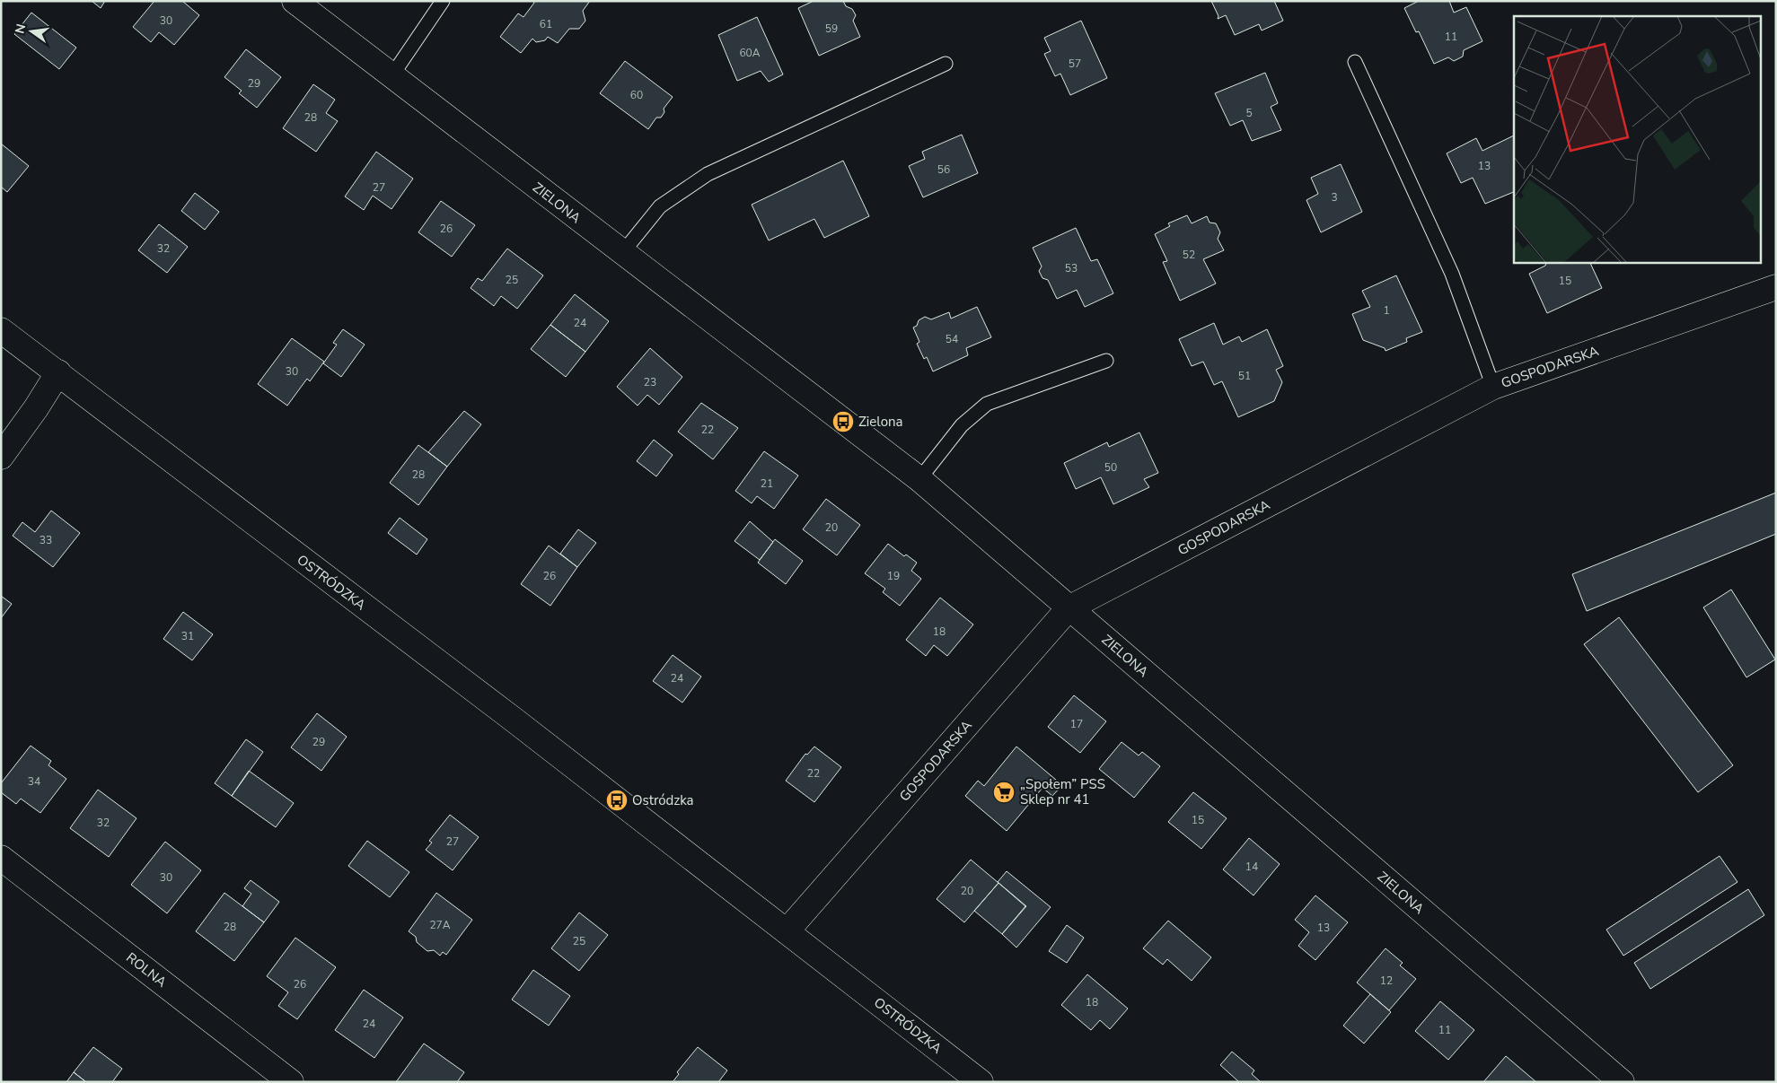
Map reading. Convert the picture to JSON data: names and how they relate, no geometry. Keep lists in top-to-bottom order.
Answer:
{
  "streets": {
    "street": [
      "ZIELONA",
      "GOSPODARSKA",
      "OSTRÓDZKA",
      "ROLNA"
    ]
  },
  "crossings": [
    ["ZIELONA", "GOSPODARSKA"],
    ["GOSPODARSKA", "OSTRÓDZKA"]
  ],
  "places": {
    "bus stop": ["Zielona", "Ostródzka"],
    "supermarket": ["„Społem” PSS Sklep nr 41"]
  },
  "house_numbers": [
    "30",
    "61",
    "59",
    "11",
    "60A",
    "57",
    "29",
    "60",
    "5",
    "28",
    "13",
    "56",
    "27",
    "3",
    "26",
    "32",
    "52",
    "53",
    "25",
    "15",
    "1",
    "24",
    "54",
    "30",
    "51",
    "23",
    "22",
    "50",
    "28",
    "21",
    "20",
    "33",
    "26",
    "19",
    "18",
    "31",
    "24",
    "17",
    "29",
    "22",
    "34",
    "15",
    "32",
    "27",
    "14",
    "30",
    "20",
    "27A",
    "28",
    "13",
    "25",
    "12",
    "26",
    "18",
    "24",
    "11"
  ],
  "north": "left"
}
